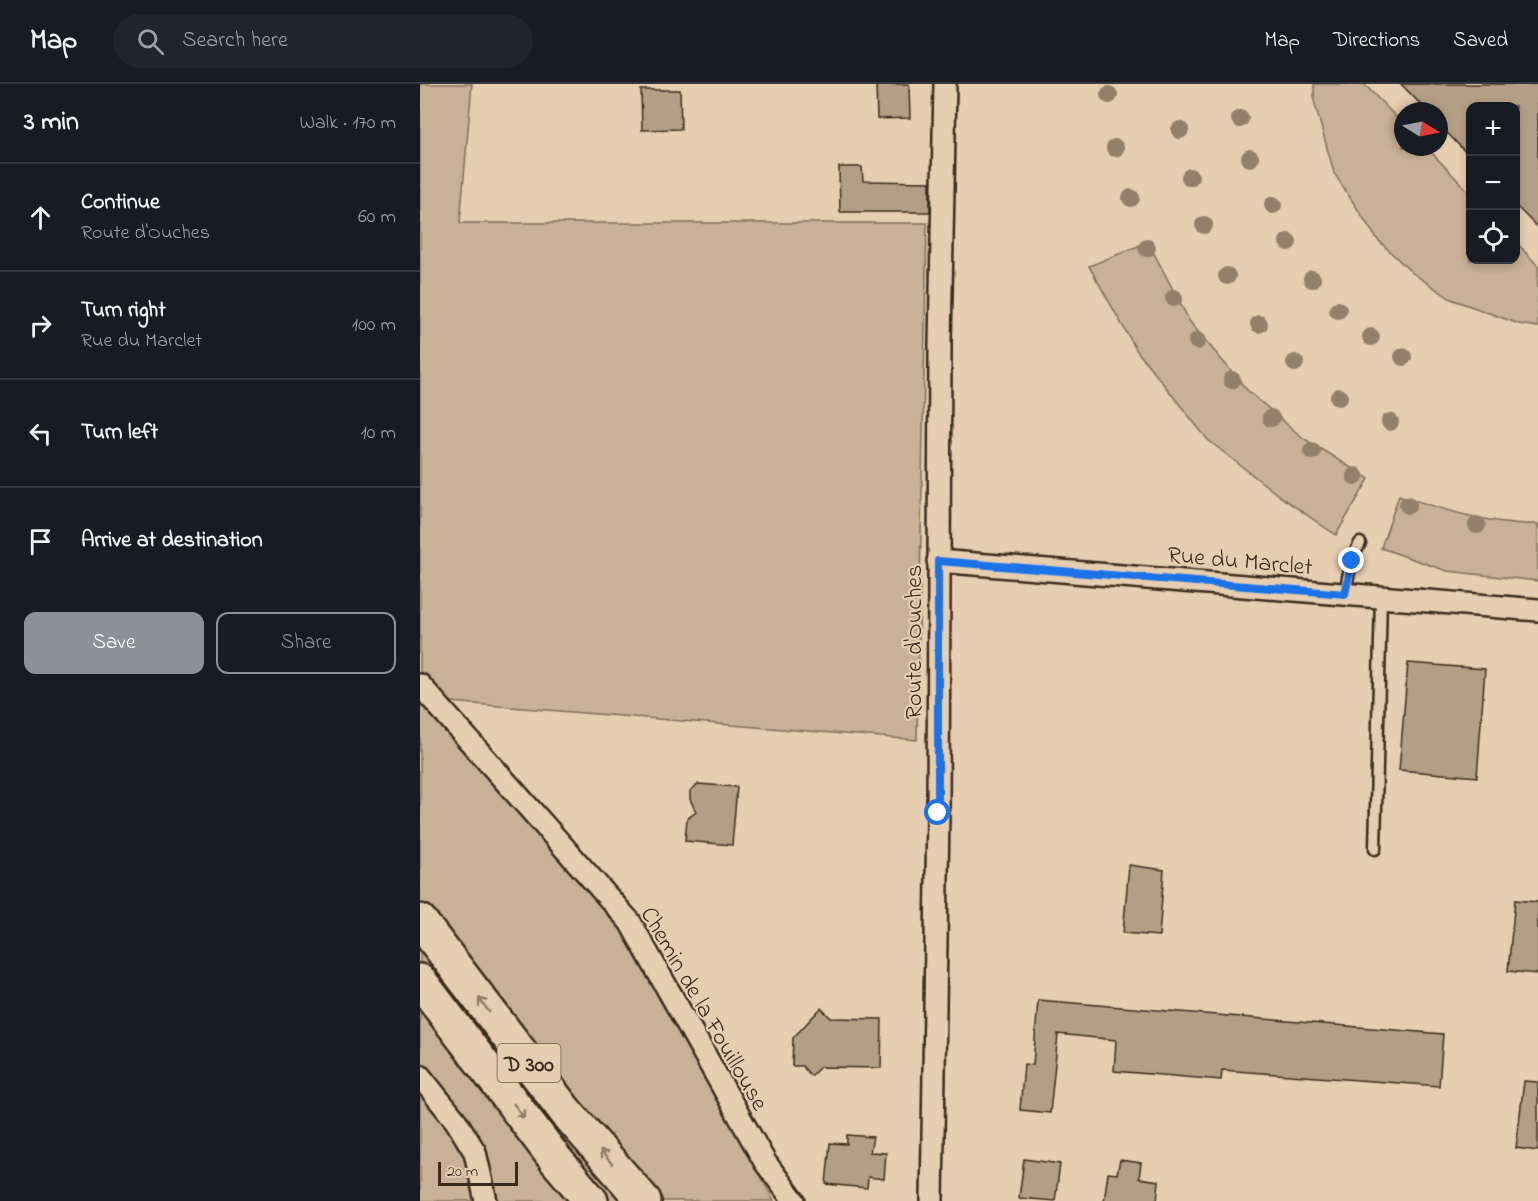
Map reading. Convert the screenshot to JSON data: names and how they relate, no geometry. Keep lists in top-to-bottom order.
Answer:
{
  "streets": {
    "main road": ["D 300"],
    "street": ["Rue du Marclet", "Route d'Ouches", "Chemin de la Fouillouse"]
  },
  "crossings": [
    ["Rue du Marclet", "Route d'Ouches"]
  ],
  "scale_bar": "20 m",
  "north": "right",
  "page": {
    "header": "Map",
    "search": "Search here",
    "nav": ["Map", "Directions", "Saved"],
    "heading": ["3 min", "Walk · 170 m"],
    "map_buttons": ["+", "−"],
    "list": [
      ["Continue", "Route d'Ouches", "60 m"],
      ["Turn right", "Rue du Marclet", "100 m"],
      ["Turn left", "10 m"],
      "Arrive at destination"
    ],
    "buttons": ["Save", "Share"],
    "scale": "20 m"
  }
}
